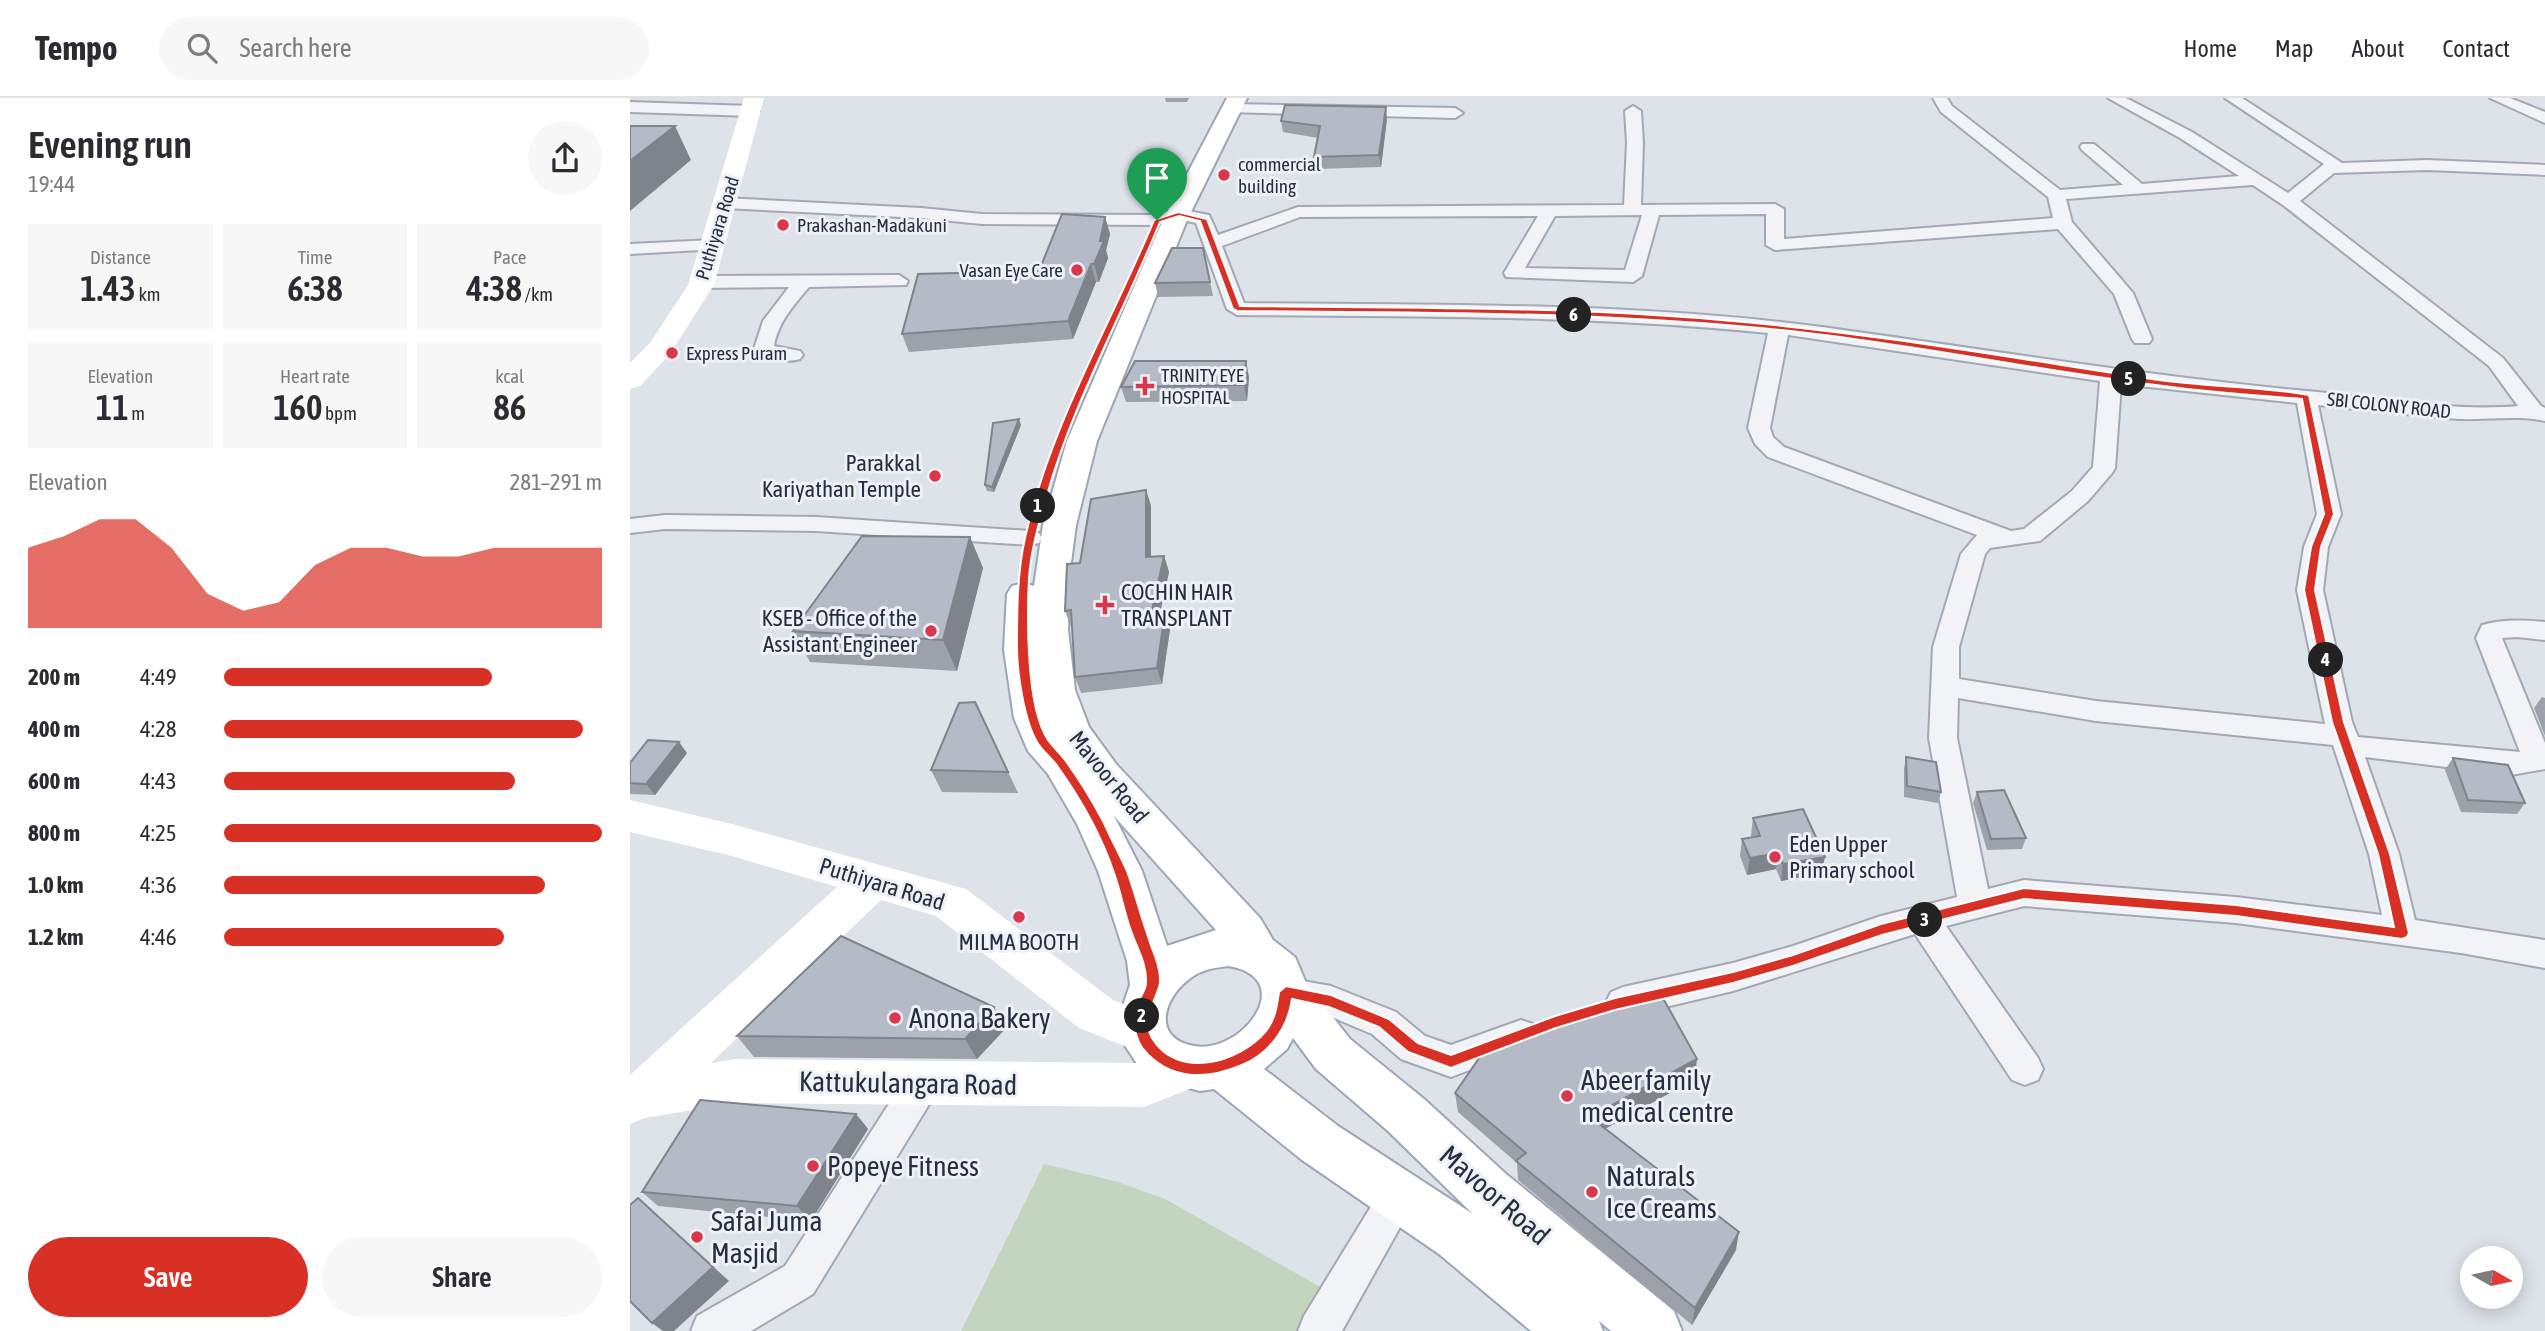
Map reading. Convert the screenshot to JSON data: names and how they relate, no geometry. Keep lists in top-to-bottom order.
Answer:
{
  "streets": {
    "main road": ["Puthiyara Road", "Mavoor Road", "Kattukulangara Road"],
    "street": ["SBI COLONY ROAD"]
  },
  "crossings": [
    ["Puthiyara Road", "Mavoor Road"],
    ["Puthiyara Road", "Kattukulangara Road"],
    ["SBI COLONY ROAD", "Mavoor Road"],
    ["Mavoor Road", "Kattukulangara Road"]
  ],
  "places": {
    "other": [
      "commercial building",
      "Prakashan-Madakuni",
      "Vasan Eye Care",
      "Express Puram",
      "Parakkal Kariyathan Temple",
      "KSEB - Office of the Assistant Engineer",
      "Eden Upper Primary school",
      "MILMA BOOTH",
      "Anona Bakery",
      "Abeer family medical centre",
      "Popeye Fitness",
      "Naturals Ice Creams",
      "Safai Juma Masjid"
    ],
    "health": ["TRINITY EYE HOSPITAL", "COCHIN HAIR TRANSPLANT"]
  },
  "north": "right",
  "page": {
    "header": "Tempo",
    "search": "Search here",
    "nav": [
      "Home",
      "Map",
      "About",
      "Contact"
    ],
    "heading": ["Evening run", "19:44"],
    "stats": [
      ["Distance", "1.43 km"],
      ["Time", "6:38"],
      ["Pace", "4:38 /km"],
      ["Elevation", "11 m"],
      ["Heart rate", "160 bpm"],
      ["kcal", "86"]
    ],
    "pins": [
      "6",
      "5",
      "1",
      "4",
      "3",
      "2"
    ],
    "chart": ["Elevation", "281–291 m"],
    "list": [
      {
        "name": "200 m",
        "note": "4:49"
      },
      {
        "name": "400 m",
        "note": "4:28"
      },
      {
        "name": "600 m",
        "note": "4:43"
      },
      {
        "name": "800 m",
        "note": "4:25"
      },
      {
        "name": "1.0 km",
        "note": "4:36"
      },
      {
        "name": "1.2 km",
        "note": "4:46"
      }
    ],
    "buttons": ["Save", "Share"]
  }
}
